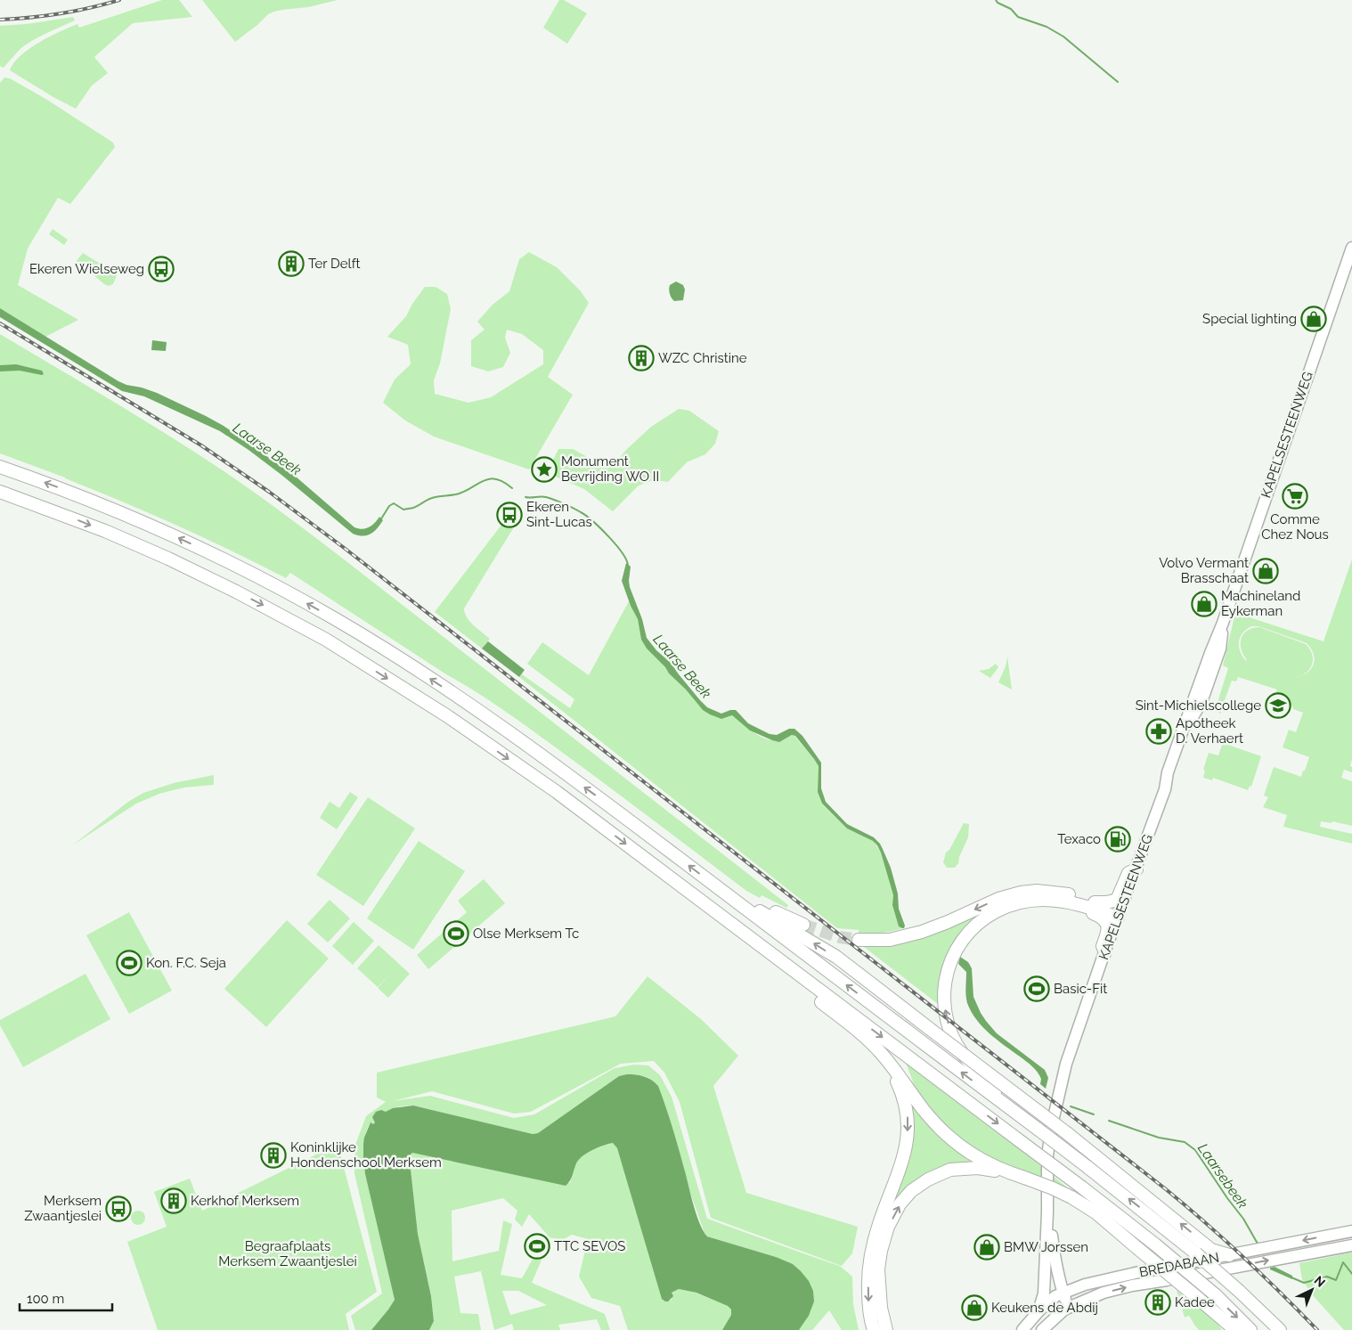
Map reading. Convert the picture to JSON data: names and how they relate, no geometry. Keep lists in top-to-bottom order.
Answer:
{
  "streets": {
    "main road": ["KAPELSESTEENWEG", "BREDABAAN"]
  },
  "crossings": [
    ["KAPELSESTEENWEG", "BREDABAAN"]
  ],
  "water": ["Laarse Beek", "Laarsebeek"],
  "parks": ["Begraafplaats Merksem Zwaantjeslei"],
  "places": {
    "building": [
      "Ter Delft",
      "WZC Christine",
      "Koninklijke Hondenschool Merksem",
      "Kerkhof Merksem",
      "Kadee"
    ],
    "bus stop": ["Ekeren Wielseweg", "Ekeren Sint-Lucas", "Merksem Zwaantjeslei"],
    "shop": [
      "Special lighting",
      "Volvo Vermant Brasschaat",
      "Machineland Eykerman",
      "BMW Jorssen",
      "Keukens de Abdij"
    ],
    "place": ["Monument Bevrijding WO II"],
    "supermarket": ["Comme Chez Nous"],
    "school or university": ["Sint-Michielscollege"],
    "pharmacy": ["Apotheek D. Verhaert"],
    "fuel station": ["Texaco"],
    "sports": [
      "Olse Merksem Tc",
      "Kon. F.C. Seja",
      "Basic-Fit",
      "TTC SEVOS"
    ]
  },
  "scale_bar": "100 m",
  "north": "top right"
}
